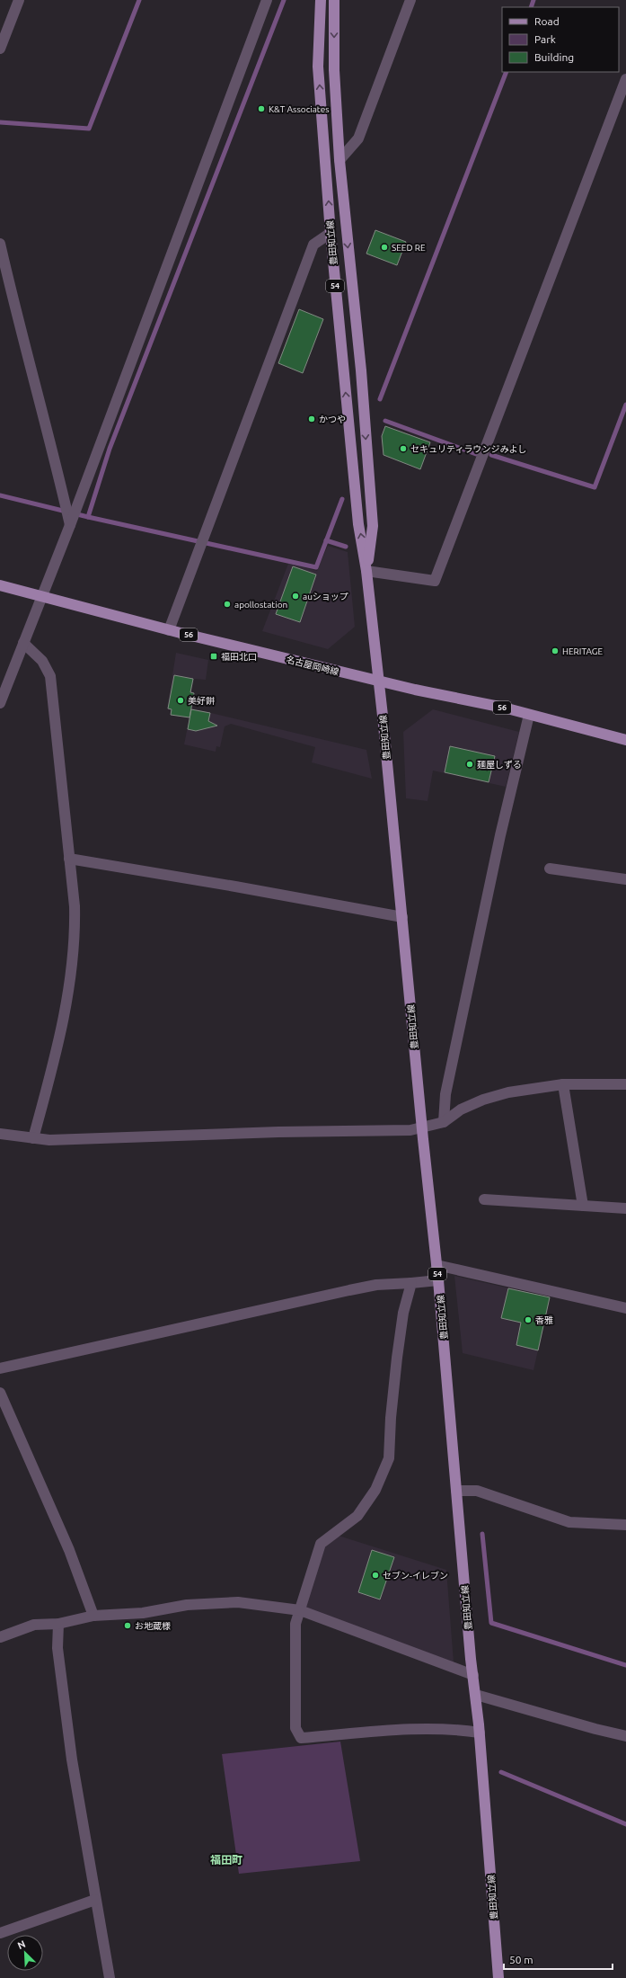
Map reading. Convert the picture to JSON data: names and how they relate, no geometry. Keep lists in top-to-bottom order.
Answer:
{
  "streets": {
    "main road": [
      "豊田知立線",
      "54",
      "56",
      "名古屋岡崎線"
    ]
  },
  "crossings": [
    ["豊田知立線", "名古屋岡崎線"]
  ],
  "districts": ["福田町"],
  "places": {
    "other": [
      "K&T Associates",
      "SEED RE",
      "かつや",
      "セキュリティラウンジみよし",
      "auショップ",
      "apollostation",
      "HERITAGE",
      "美好餅",
      "麺屋しずる",
      "香雅",
      "セブン-イレブン",
      "お地蔵様"
    ],
    "transit": ["福田北口"]
  },
  "legend": ["Road", "Park", "Building"],
  "scale_bar": "50 m",
  "north": "top left"
}
